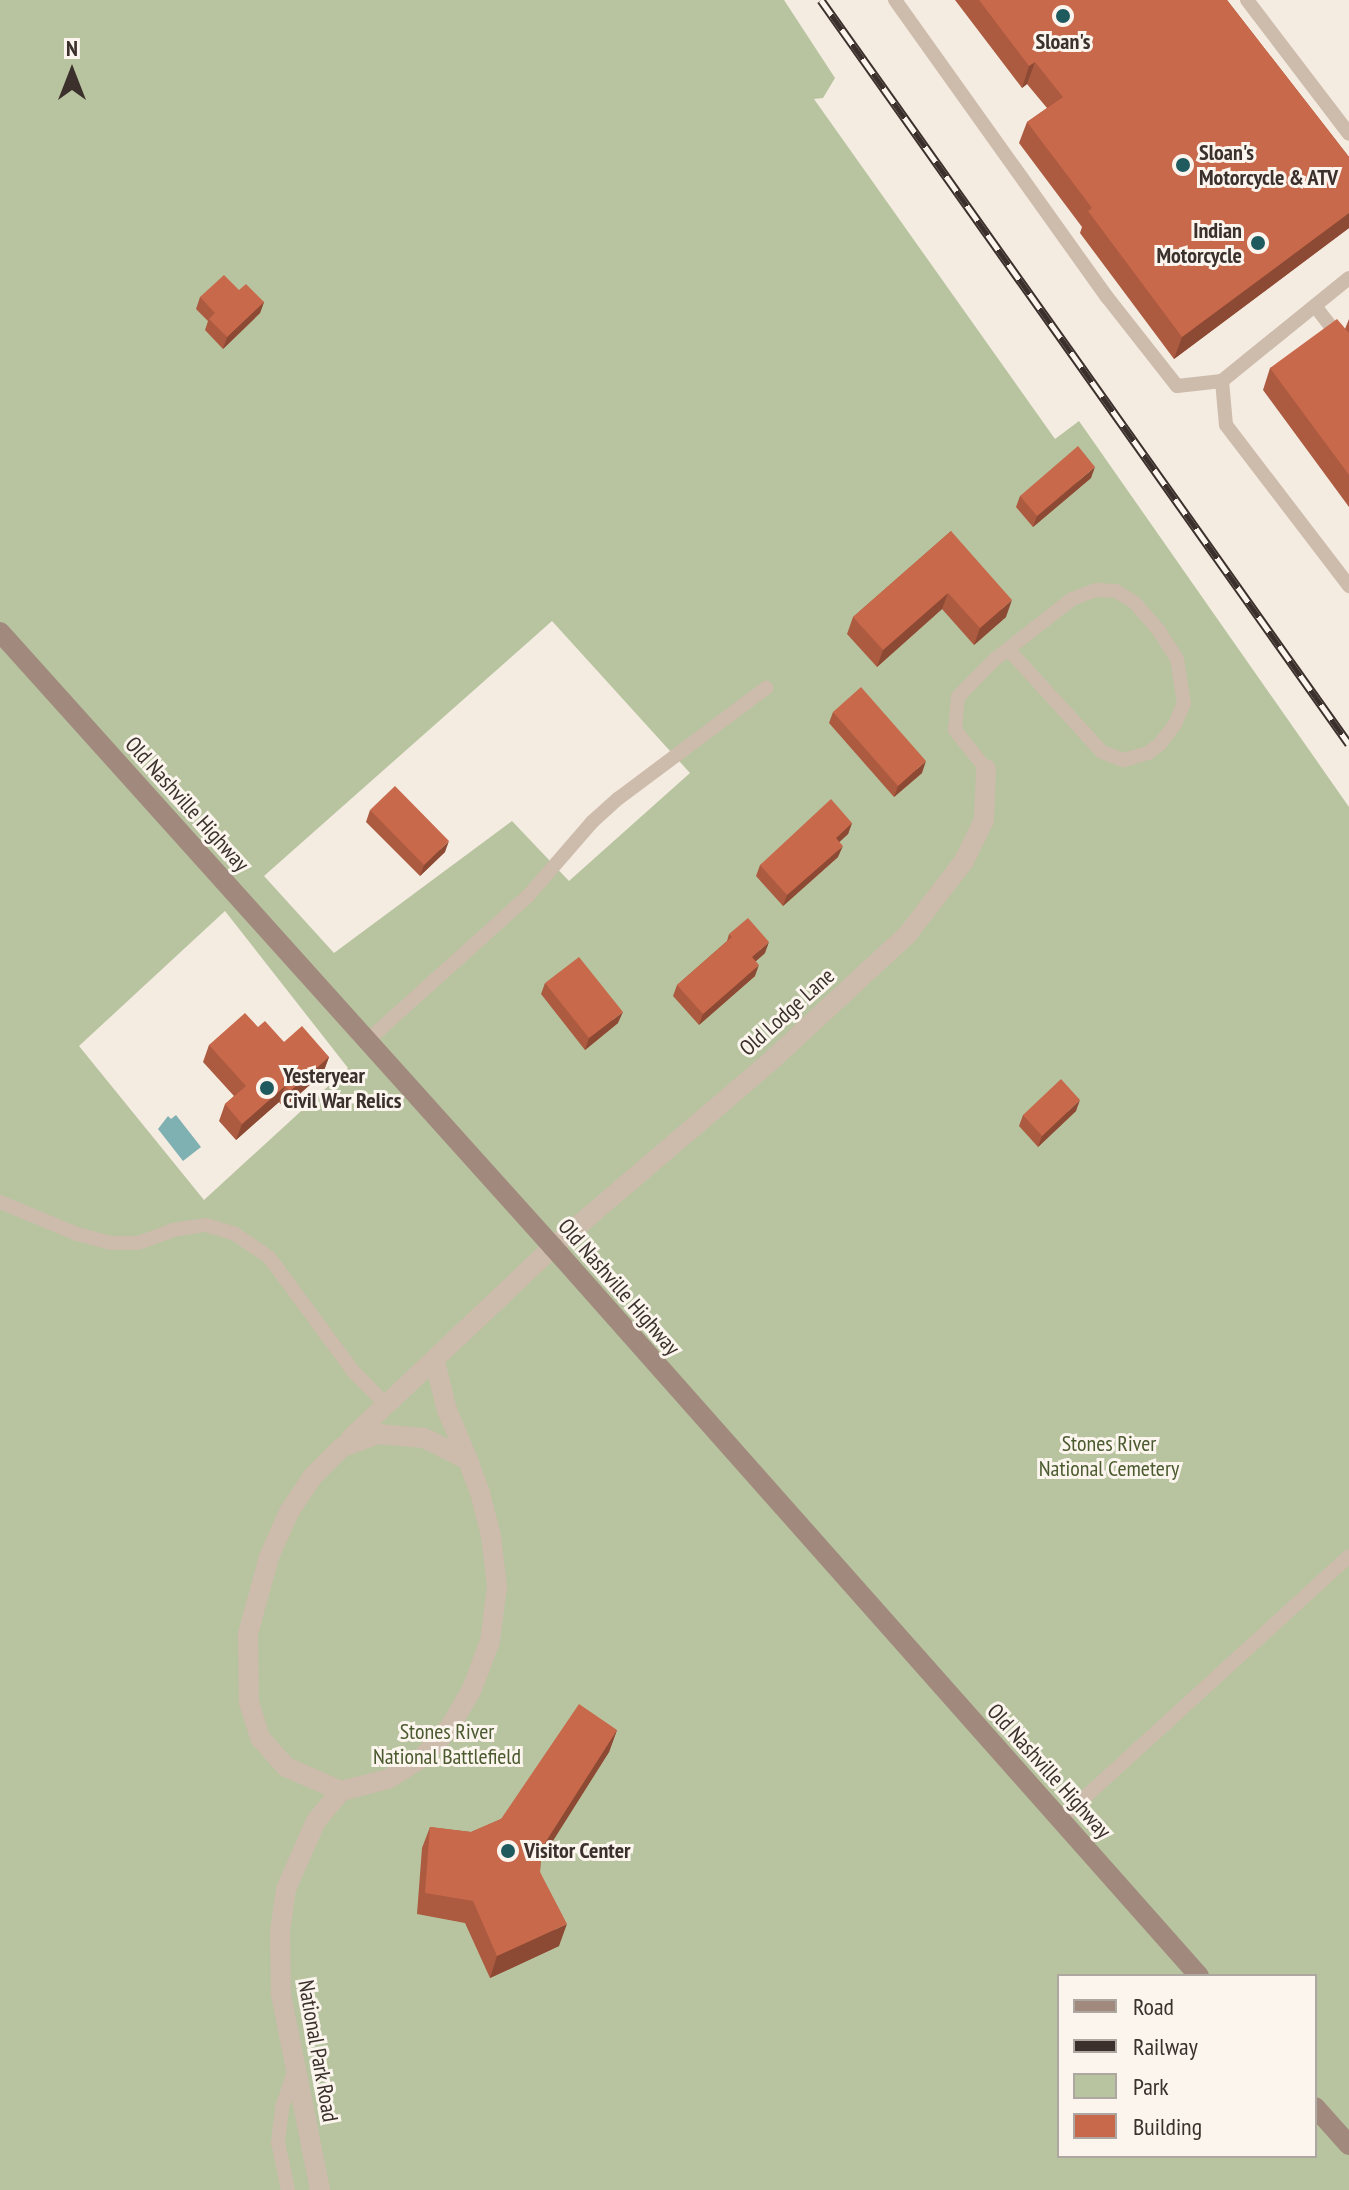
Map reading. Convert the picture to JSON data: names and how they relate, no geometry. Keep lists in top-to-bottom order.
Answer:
{
  "streets": {
    "main road": ["Old Nashville Highway"],
    "street": ["Old Lodge Lane", "National Park Road"]
  },
  "crossings": [
    ["Old Nashville Highway", "Old Lodge Lane"]
  ],
  "parks": ["Stones River National Cemetery", "Stones River National Battlefield"],
  "places": [
    "Sloan's",
    "Sloan's Motorcycle & ATV",
    "Indian Motorcycle",
    "Yesteryear Civil War Relics",
    "Visitor Center"
  ],
  "legend": [
    "Road",
    "Railway",
    "Park",
    "Building"
  ],
  "north": "top"
}
